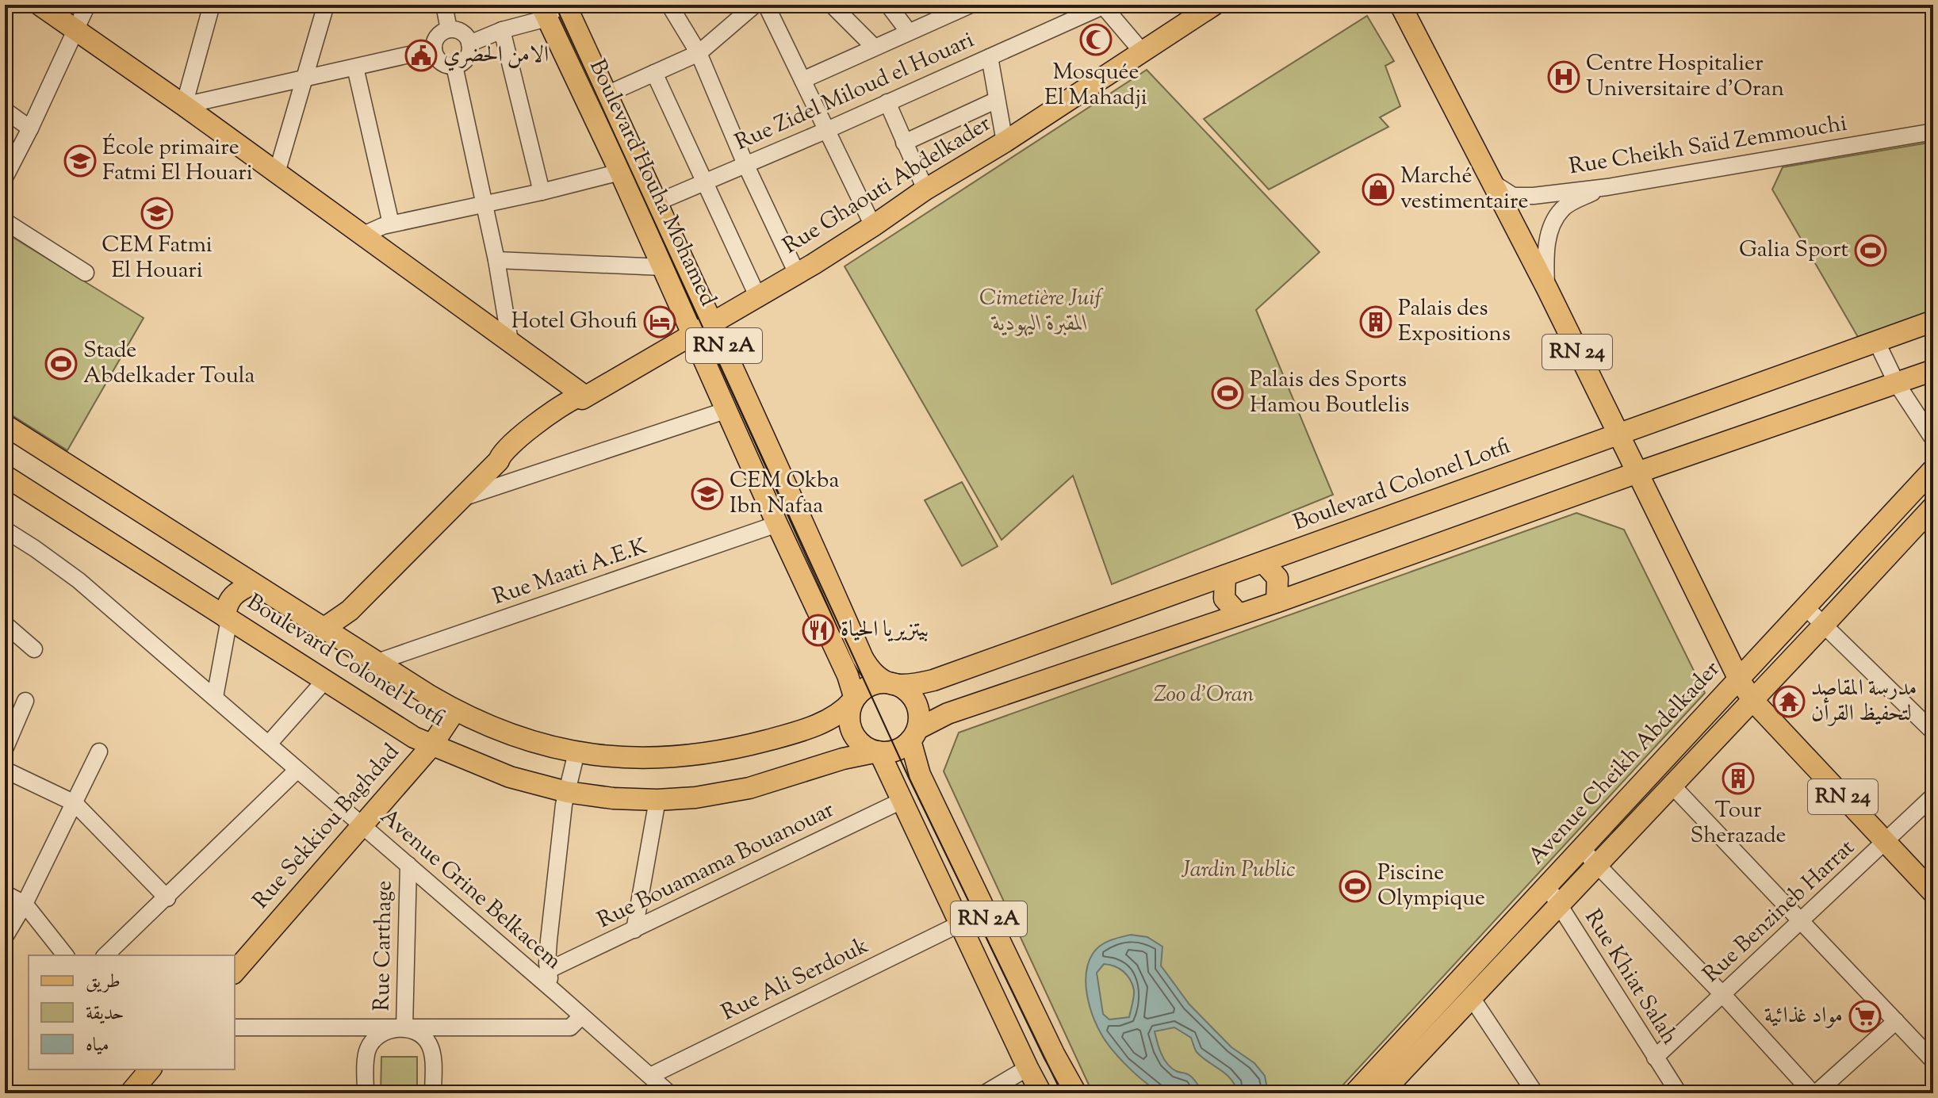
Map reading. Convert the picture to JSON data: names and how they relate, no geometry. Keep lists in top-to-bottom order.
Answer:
{
  "streets": {
    "main road": [
      "Boulevard Houha Mohamed",
      "Rue Ghaouti Abdelkader",
      "RN 2A",
      "RN 24",
      "Boulevard Colonel Lotfi",
      "Avenue Cheikh Abdelkader",
      "Rue Sekkiou Baghdad"
    ],
    "street": [
      "Rue Zidel Miloud el Houari",
      "Rue Cheikh Saïd Zemmouchi",
      "Rue Maati A.E.K",
      "Rue Bouamama Bouanouar",
      "Avenue Grine Belkacem",
      "Rue Benzineb Harrat",
      "Rue Carthage",
      "Rue Khiat Salah",
      "Rue Ali Serdouk"
    ]
  },
  "crossings": [
    ["Rue Zidel Miloud el Houari", "Boulevard Houha Mohamed"],
    ["Rue Cheikh Saïd Zemmouchi", "RN 24"],
    ["Boulevard Houha Mohamed", "Rue Ghaouti Abdelkader"],
    ["Boulevard Houha Mohamed", "RN 2A"],
    ["Boulevard Houha Mohamed", "Boulevard Colonel Lotfi"],
    ["Boulevard Houha Mohamed", "Rue Maati A.E.K"],
    ["Rue Ghaouti Abdelkader", "Boulevard Colonel Lotfi"],
    ["RN 2A", "Boulevard Colonel Lotfi"],
    ["RN 2A", "Rue Bouamama Bouanouar"],
    ["RN 2A", "Rue Ali Serdouk"],
    ["RN 24", "Boulevard Colonel Lotfi"],
    ["RN 24", "Avenue Cheikh Abdelkader"],
    ["RN 24", "Rue Benzineb Harrat"],
    ["Boulevard Colonel Lotfi", "Rue Maati A.E.K"],
    ["Boulevard Colonel Lotfi", "Rue Sekkiou Baghdad"],
    ["Avenue Cheikh Abdelkader", "Rue Khiat Salah"],
    ["Rue Sekkiou Baghdad", "Avenue Grine Belkacem"],
    ["Avenue Grine Belkacem", "Rue Carthage"],
    ["Avenue Grine Belkacem", "Rue Ali Serdouk"],
    ["Rue Benzineb Harrat", "Rue Khiat Salah"]
  ],
  "parks": ["Cimetière Juif المقبرة اليهودية", "Zoo d'Oran", "Jardin Public"],
  "places": {
    "mosque": ["Mosquée El Mahadji"],
    "public building": ["الامن الحضري"],
    "hospital": ["Centre Hospitalier Universitaire d'Oran"],
    "school or university": ["École primaire Fatmi El Houari", "CEM Fatmi El Houari", "CEM Okba Ibn Nafaa"],
    "shop": ["Marché vestimentaire"],
    "sports": [
      "Galia Sport",
      "Stade Abdelkader Toula",
      "Palais des Sports Hamou Boutlelis",
      "Piscine Olympique"
    ],
    "hotel": ["Hotel Ghoufi"],
    "building": ["Palais des Expositions", "Tour Sherazade"],
    "restaurant": ["بيتزيريا الحياة"],
    "temple": ["مدرسة المقاصد لتحفيظ القرأن"],
    "supermarket": ["مواد غذائية"]
  },
  "legend": ["طريق", "حديقة", "مياه"]
}
